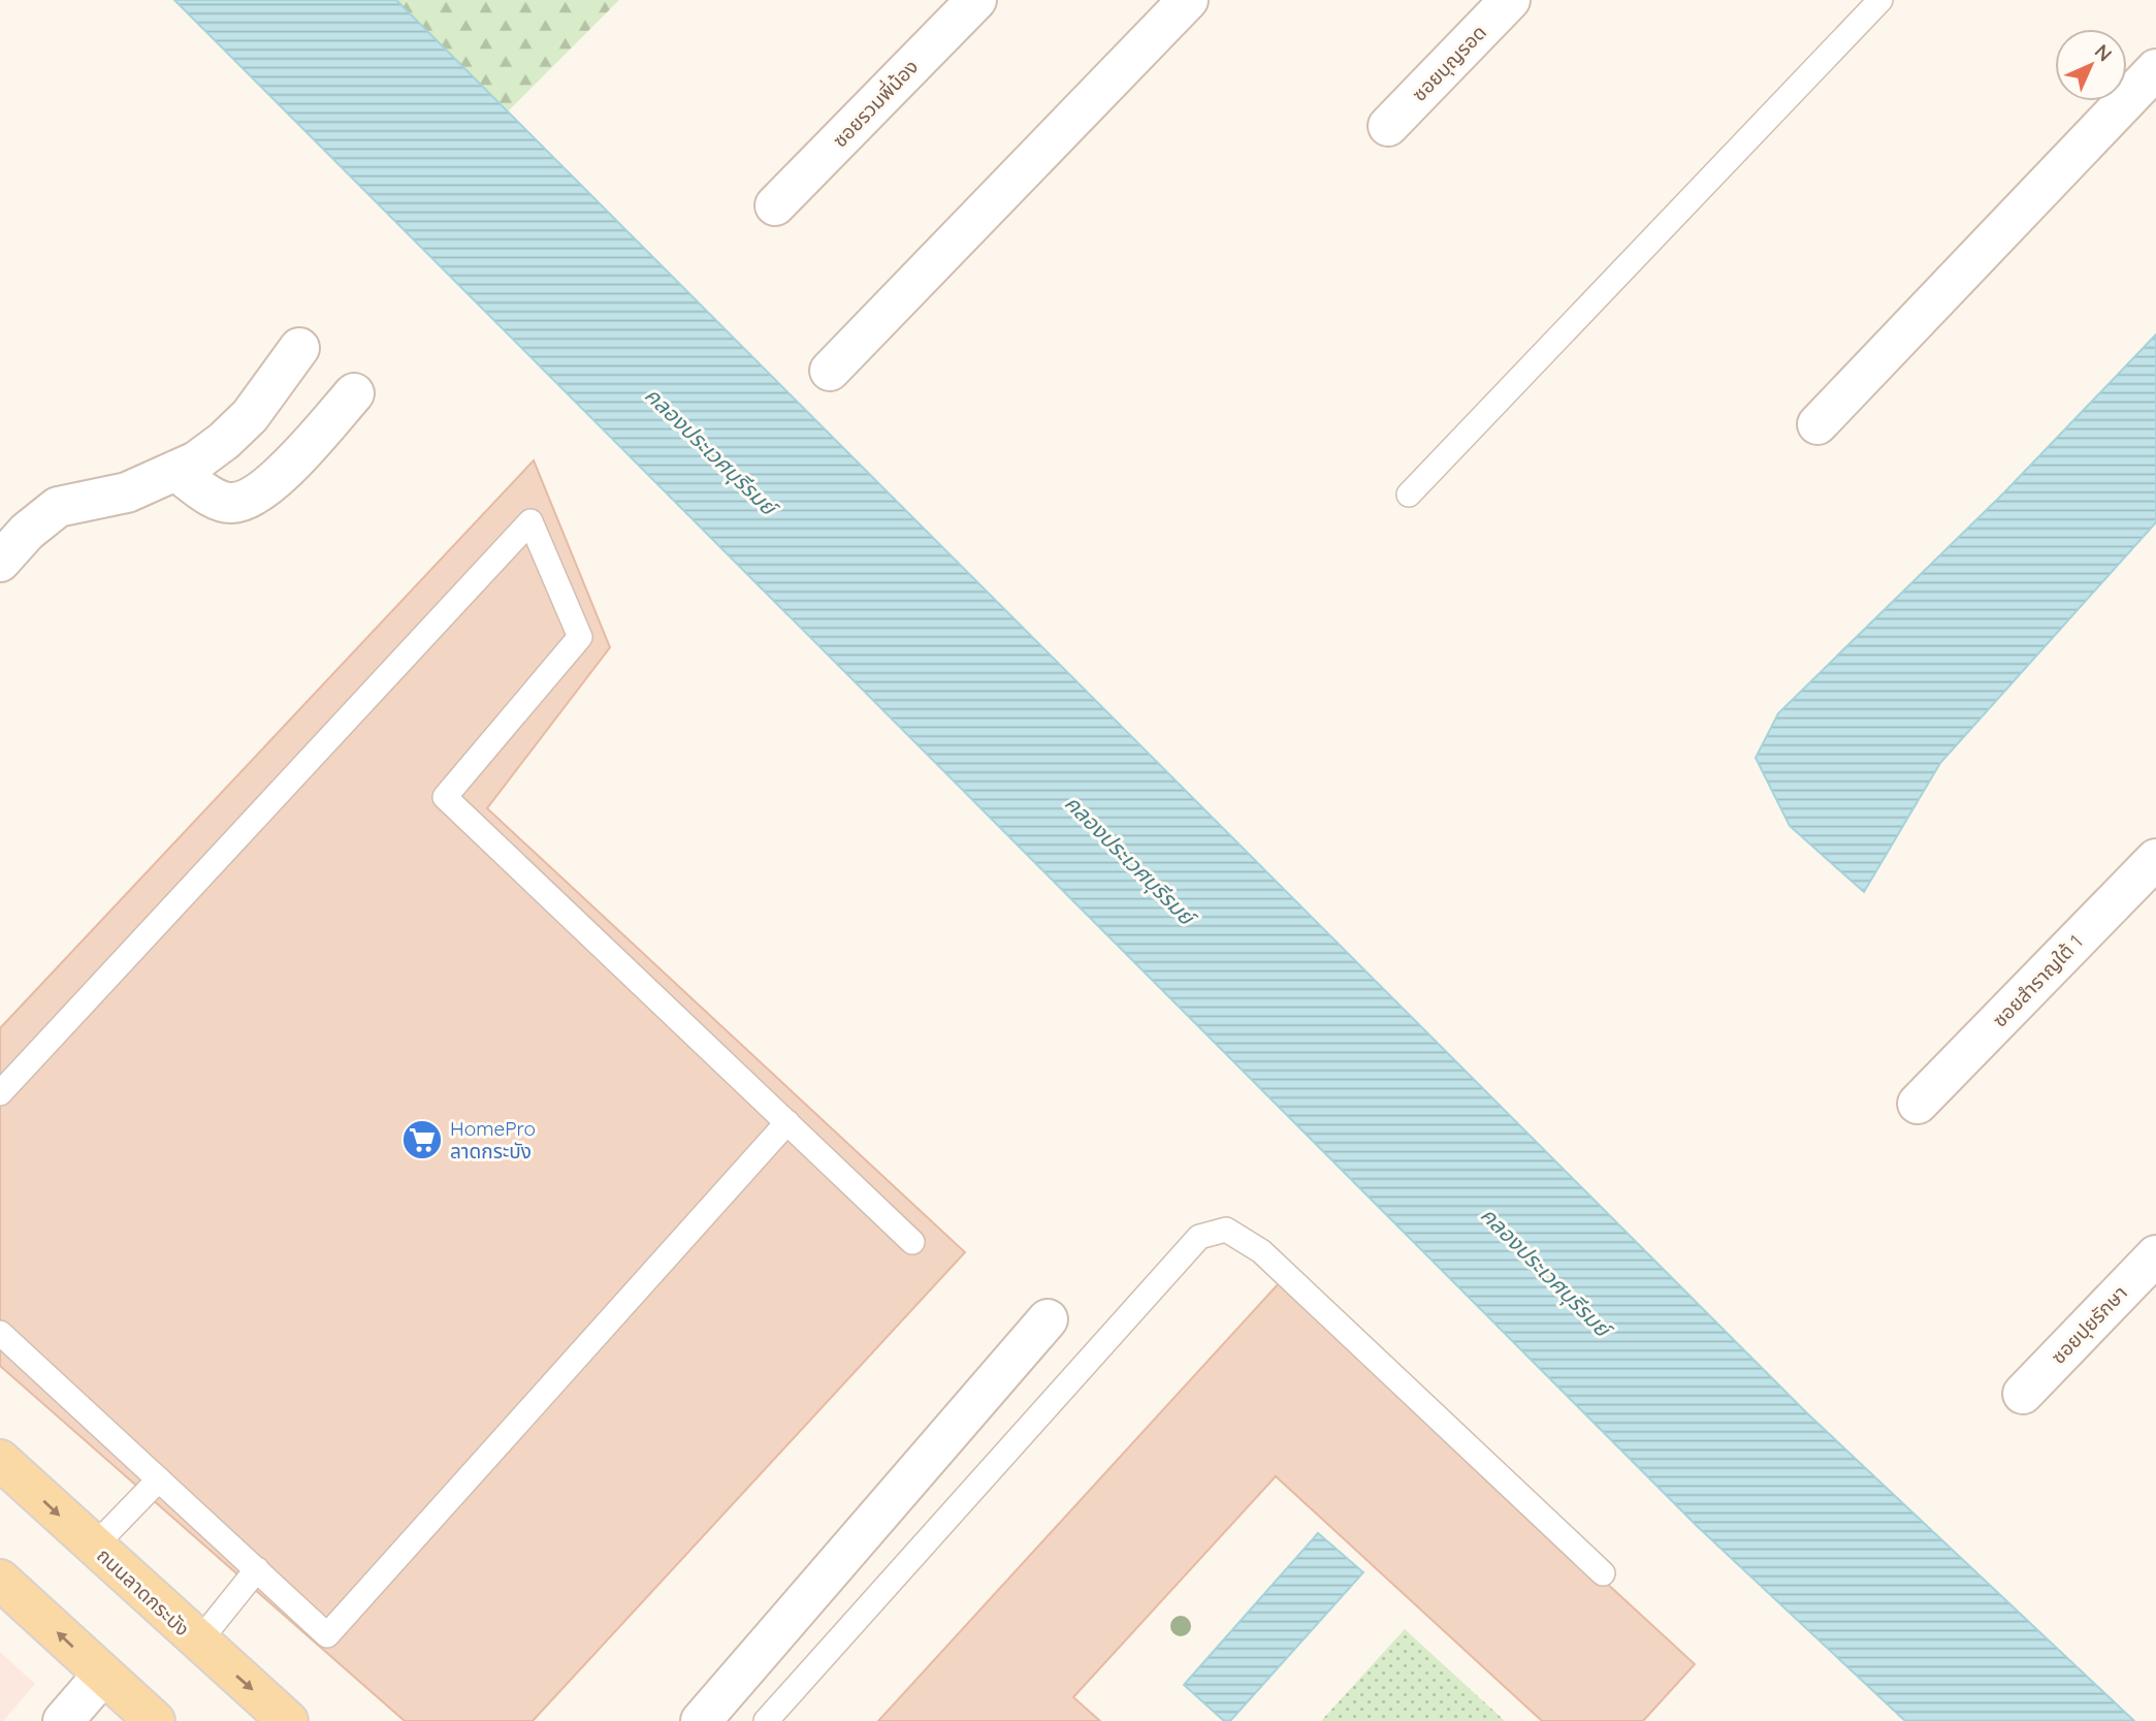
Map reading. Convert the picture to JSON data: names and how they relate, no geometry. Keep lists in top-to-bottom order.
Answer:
{
  "streets": {
    "main road": ["ถนนลาดกระบัง"],
    "street": [
      "ซอยบุญรอด",
      "ซอยรวมพี่น้อง",
      "ซอยสำราญใต้ 1",
      "ซอยปุยรักษา"
    ]
  },
  "one_way": ["ถนนลาดกระบัง"],
  "water": ["คลองประเวศบุรีรมย์"],
  "places": {
    "supermarket": ["HomePro ลาดกระบัง"]
  },
  "north": "top right"
}
